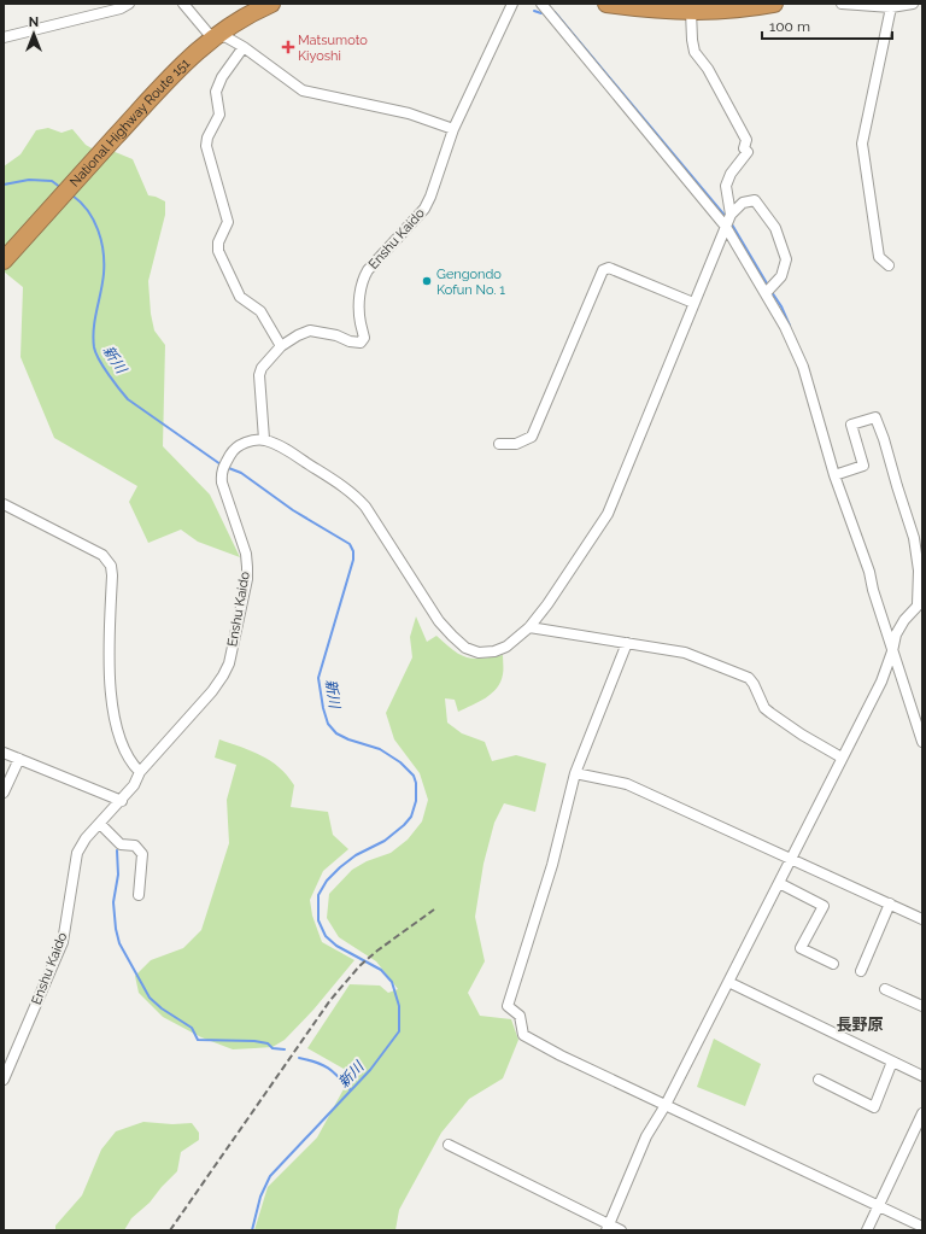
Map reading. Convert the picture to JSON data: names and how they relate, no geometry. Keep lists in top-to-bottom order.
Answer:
{
  "streets": {
    "highway": ["National Highway Route 151"],
    "street": ["Enshu Kaido"]
  },
  "districts": ["長野原"],
  "water": ["新川"],
  "places": {
    "health": ["Matsumoto Kiyoshi"],
    "other": ["Gengondo Kofun No. 1"]
  },
  "scale_bar": "100 m",
  "north": "top"
}
